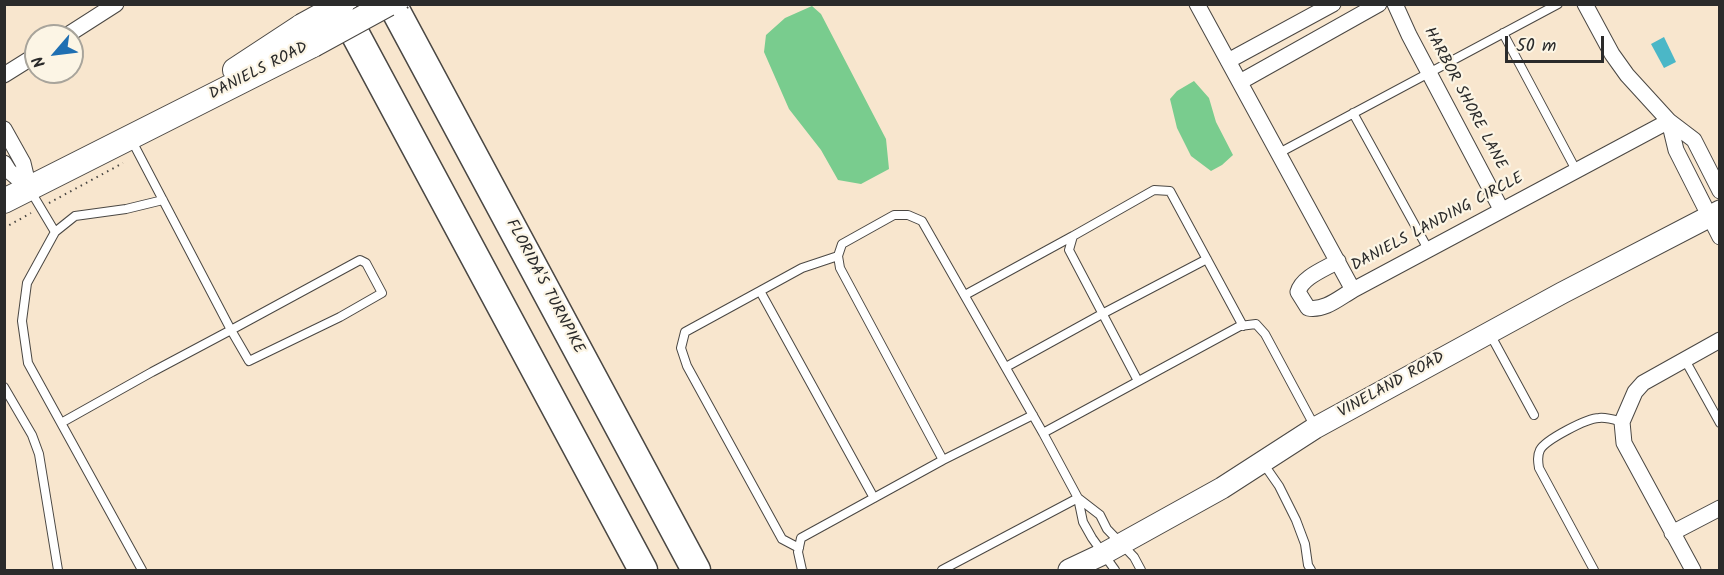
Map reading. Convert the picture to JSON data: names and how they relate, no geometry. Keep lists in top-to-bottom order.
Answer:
{
  "streets": {
    "highway": ["FLORIDA'S TURNPIKE"],
    "main road": ["DANIELS ROAD", "VINELAND ROAD"],
    "street": ["HARBOR SHORE LANE", "DANIELS LANDING CIRCLE"]
  },
  "crossings": [
    ["DANIELS ROAD", "FLORIDA'S TURNPIKE"],
    ["HARBOR SHORE LANE", "DANIELS LANDING CIRCLE"]
  ],
  "scale_bar": "50 m",
  "north": "bottom left"
}
